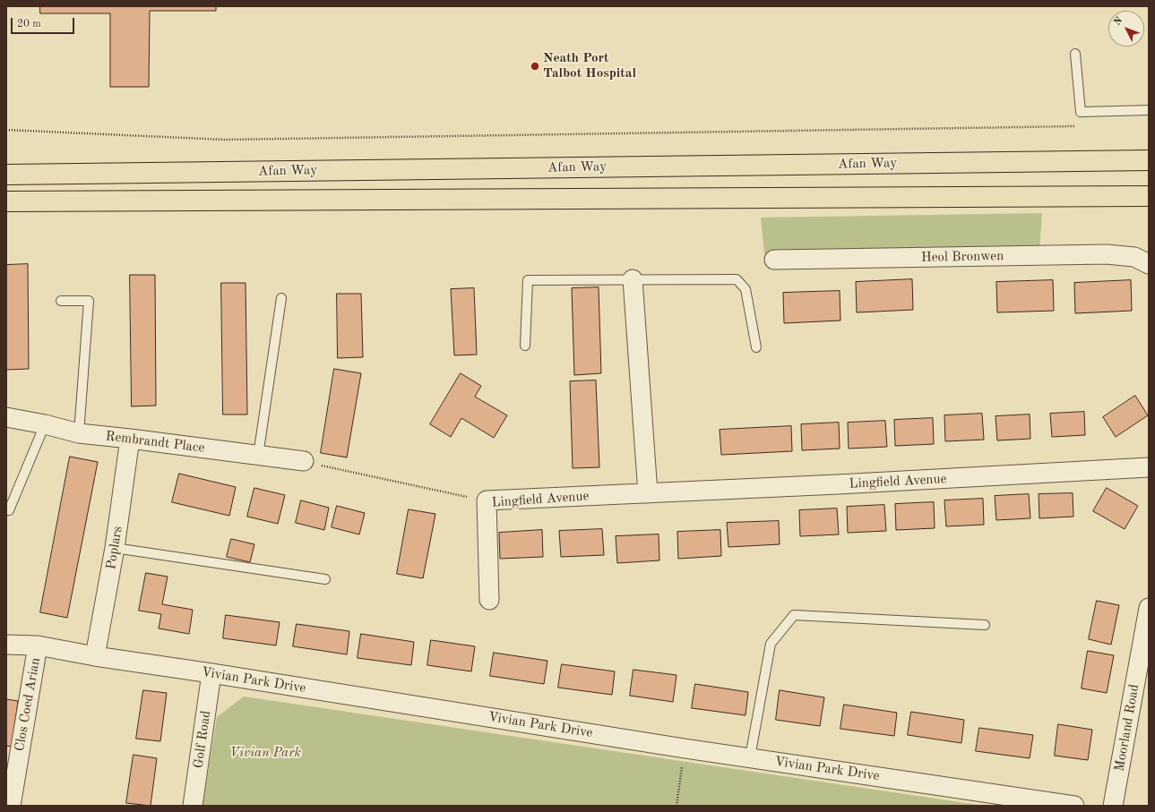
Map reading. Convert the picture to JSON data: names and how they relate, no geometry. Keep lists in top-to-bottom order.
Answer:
{
  "streets": {
    "main road": ["Afan Way"],
    "street": [
      "Heol Bronwen",
      "Rembrandt Place",
      "Lingfield Avenue",
      "Poplars",
      "Vivian Park Drive",
      "Clos Coed Arian",
      "Moorland Road",
      "Golf Road"
    ]
  },
  "crossings": [
    ["Rembrandt Place", "Poplars"],
    ["Poplars", "Vivian Park Drive"],
    ["Vivian Park Drive", "Clos Coed Arian"],
    ["Vivian Park Drive", "Golf Road"]
  ],
  "parks": ["Vivian Park"],
  "places": ["Neath Port Talbot Hospital"],
  "scale_bar": "20 m",
  "north": "top left"
}
